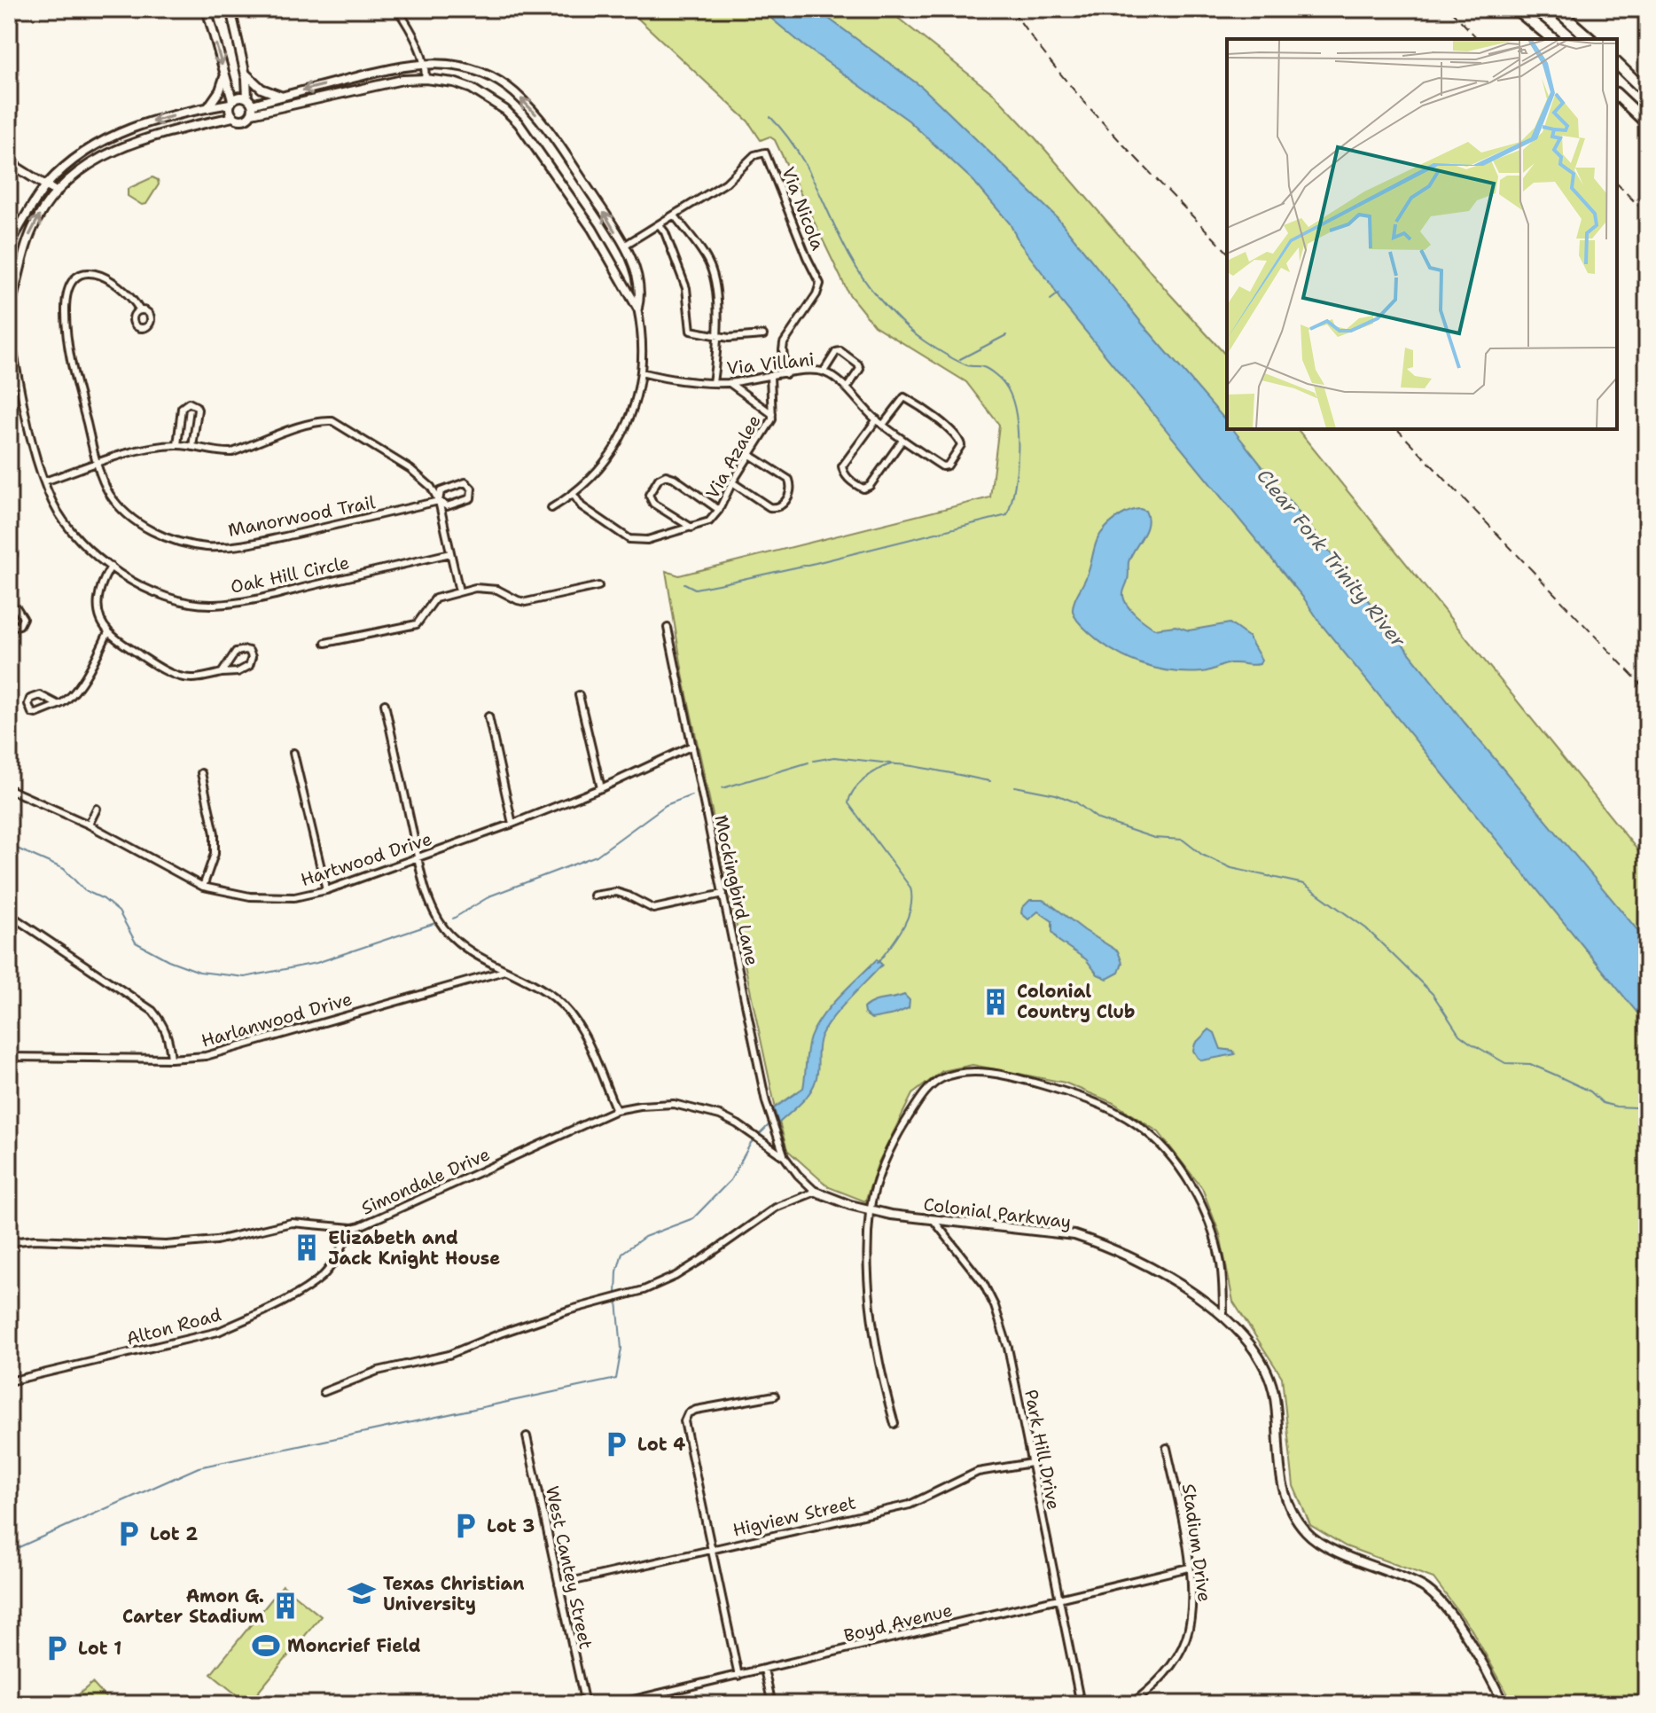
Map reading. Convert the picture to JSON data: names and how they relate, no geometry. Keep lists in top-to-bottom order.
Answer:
{
  "streets": {
    "street": [
      "Via Nicola",
      "Via Villani",
      "Via Azalee",
      "Manorwood Trail",
      "Oak Hill Circle",
      "Hartwood Drive",
      "Mockingbird Lane",
      "Harlanwood Drive",
      "Simondale Drive",
      "Colonial Parkway",
      "Alton Road",
      "Park Hill Drive",
      "Higview Street",
      "Stadium Drive",
      "West Cantey Street",
      "Boyd Avenue"
    ]
  },
  "crossings": [
    ["Via Nicola", "Via Villani"],
    ["Via Villani", "Via Azalee"],
    ["Hartwood Drive", "Mockingbird Lane"],
    ["Mockingbird Lane", "Simondale Drive"],
    ["Simondale Drive", "Colonial Parkway"],
    ["Simondale Drive", "Alton Road"],
    ["Colonial Parkway", "Park Hill Drive"],
    ["Park Hill Drive", "Higview Street"],
    ["Park Hill Drive", "Boyd Avenue"],
    ["Higview Street", "West Cantey Street"],
    ["Stadium Drive", "Boyd Avenue"]
  ],
  "water": ["Clear Fork Trinity River"],
  "places": {
    "building": ["Colonial Country Club", "Elizabeth and Jack Knight House", "Amon G. Carter Stadium"],
    "parking": [
      "Lot 4",
      "Lot 3",
      "Lot 2",
      "Lot 1"
    ],
    "school or university": ["Texas Christian University"],
    "sports": ["Moncrief Field"]
  }
}
